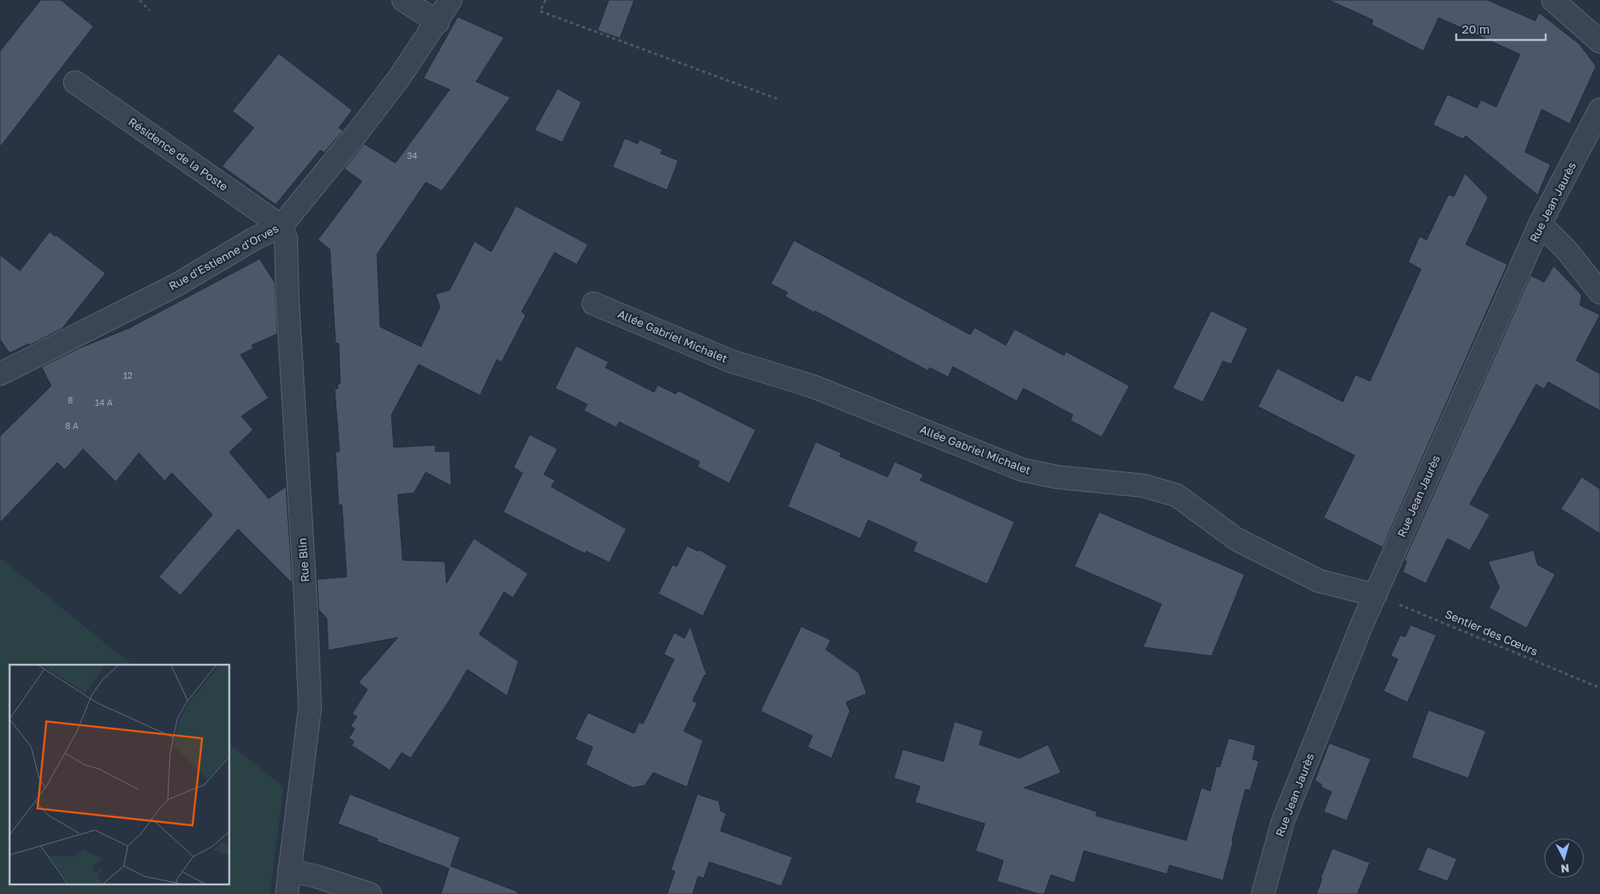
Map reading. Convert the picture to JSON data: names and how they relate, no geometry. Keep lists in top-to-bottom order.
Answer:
{
  "streets": {
    "street": [
      "Résidence de la Poste",
      "Rue Jean Jaurès",
      "Rue d'Estienne d'Orves",
      "Allée Gabriel Michalet",
      "Rue Blin"
    ],
    "path": ["Sentier des Cœurs"]
  },
  "crossings": [
    ["Résidence de la Poste", "Rue d'Estienne d'Orves"],
    ["Résidence de la Poste", "Rue Blin"],
    ["Rue Jean Jaurès", "Allée Gabriel Michalet"],
    ["Rue Jean Jaurès", "Sentier des Cœurs"],
    ["Rue d'Estienne d'Orves", "Rue Blin"],
    ["Allée Gabriel Michalet", "Sentier des Cœurs"]
  ],
  "house_numbers": [
    "34",
    "12",
    "8",
    "14 A",
    "8 A"
  ],
  "scale_bar": "20 m",
  "north": "bottom"
}
